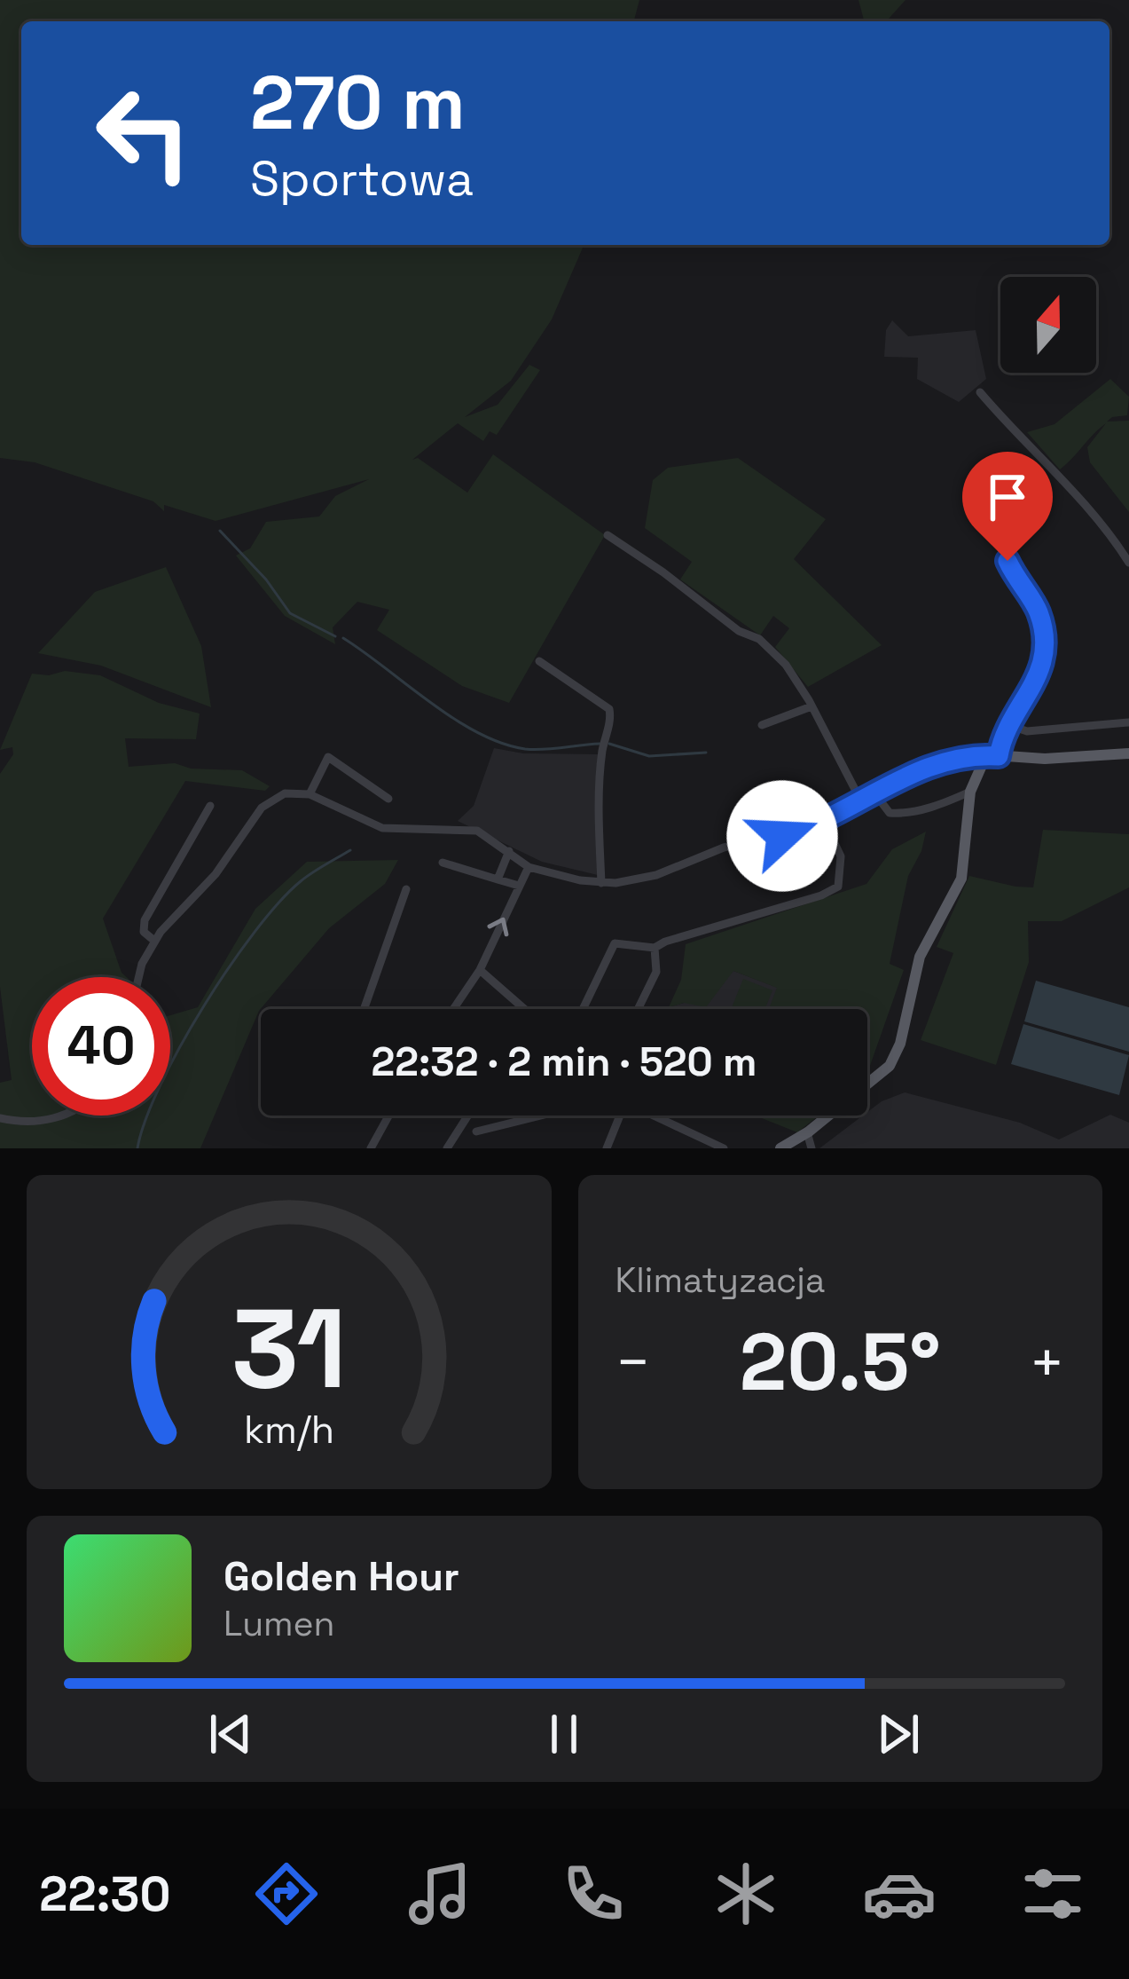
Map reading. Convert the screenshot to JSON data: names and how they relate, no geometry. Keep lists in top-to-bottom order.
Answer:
{
  "north": "top",
  "page": {
    "turn": ["270 m", "Sportowa"],
    "limit": "40",
    "trip": "22:32 · 2 min · 520 m",
    "tile": "Klimatyzacja",
    "heat": ["−", "20.5°", "+"],
    "song": ["Golden Hour", "Lumen"],
    "tabs": "22:30",
    "gauge": ["31", "km/h"]
  }
}
